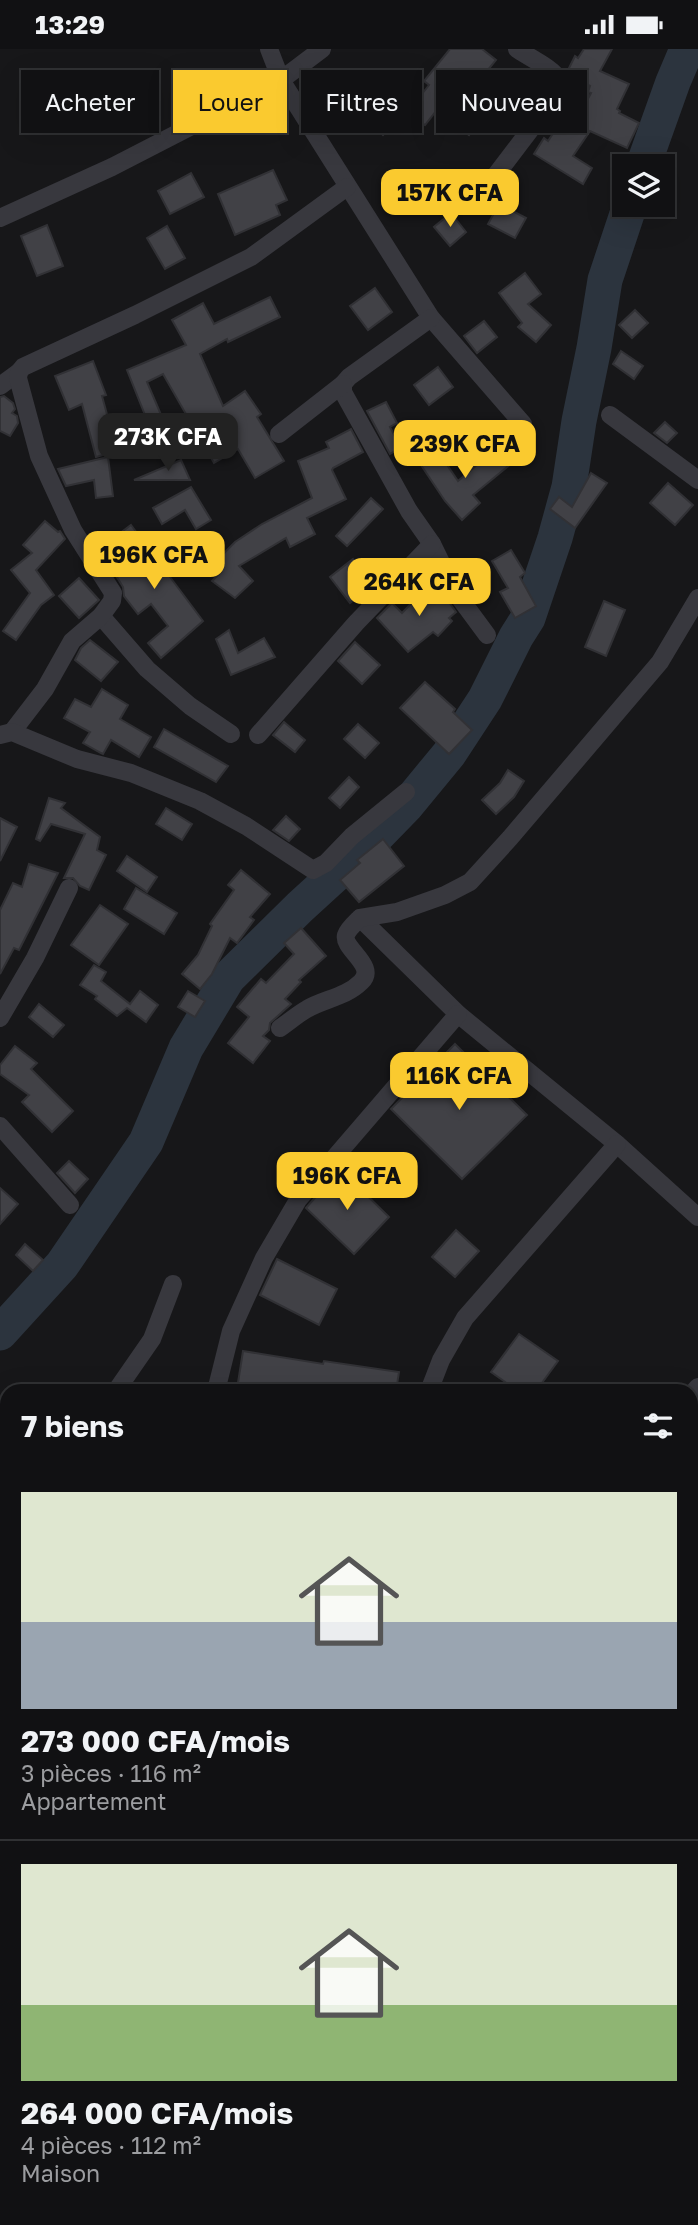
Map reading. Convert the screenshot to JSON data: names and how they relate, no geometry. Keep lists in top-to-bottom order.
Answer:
{
  "page": {
    "status": "13:29",
    "chip": [
      "Acheter",
      "Louer",
      "Filtres",
      "Nouveau"
    ],
    "price": [
      "157K CFA",
      "273K CFA",
      "239K CFA",
      "196K CFA",
      "264K CFA",
      "116K CFA",
      "196K CFA"
    ],
    "heading": "7 biens",
    "list": [
      {
        "name": "273 000 CFA/mois",
        "note": "3 pièces · 116 m² · Appartement"
      },
      {
        "name": "264 000 CFA/mois",
        "note": "4 pièces · 112 m² · Maison"
      }
    ]
  }
}
